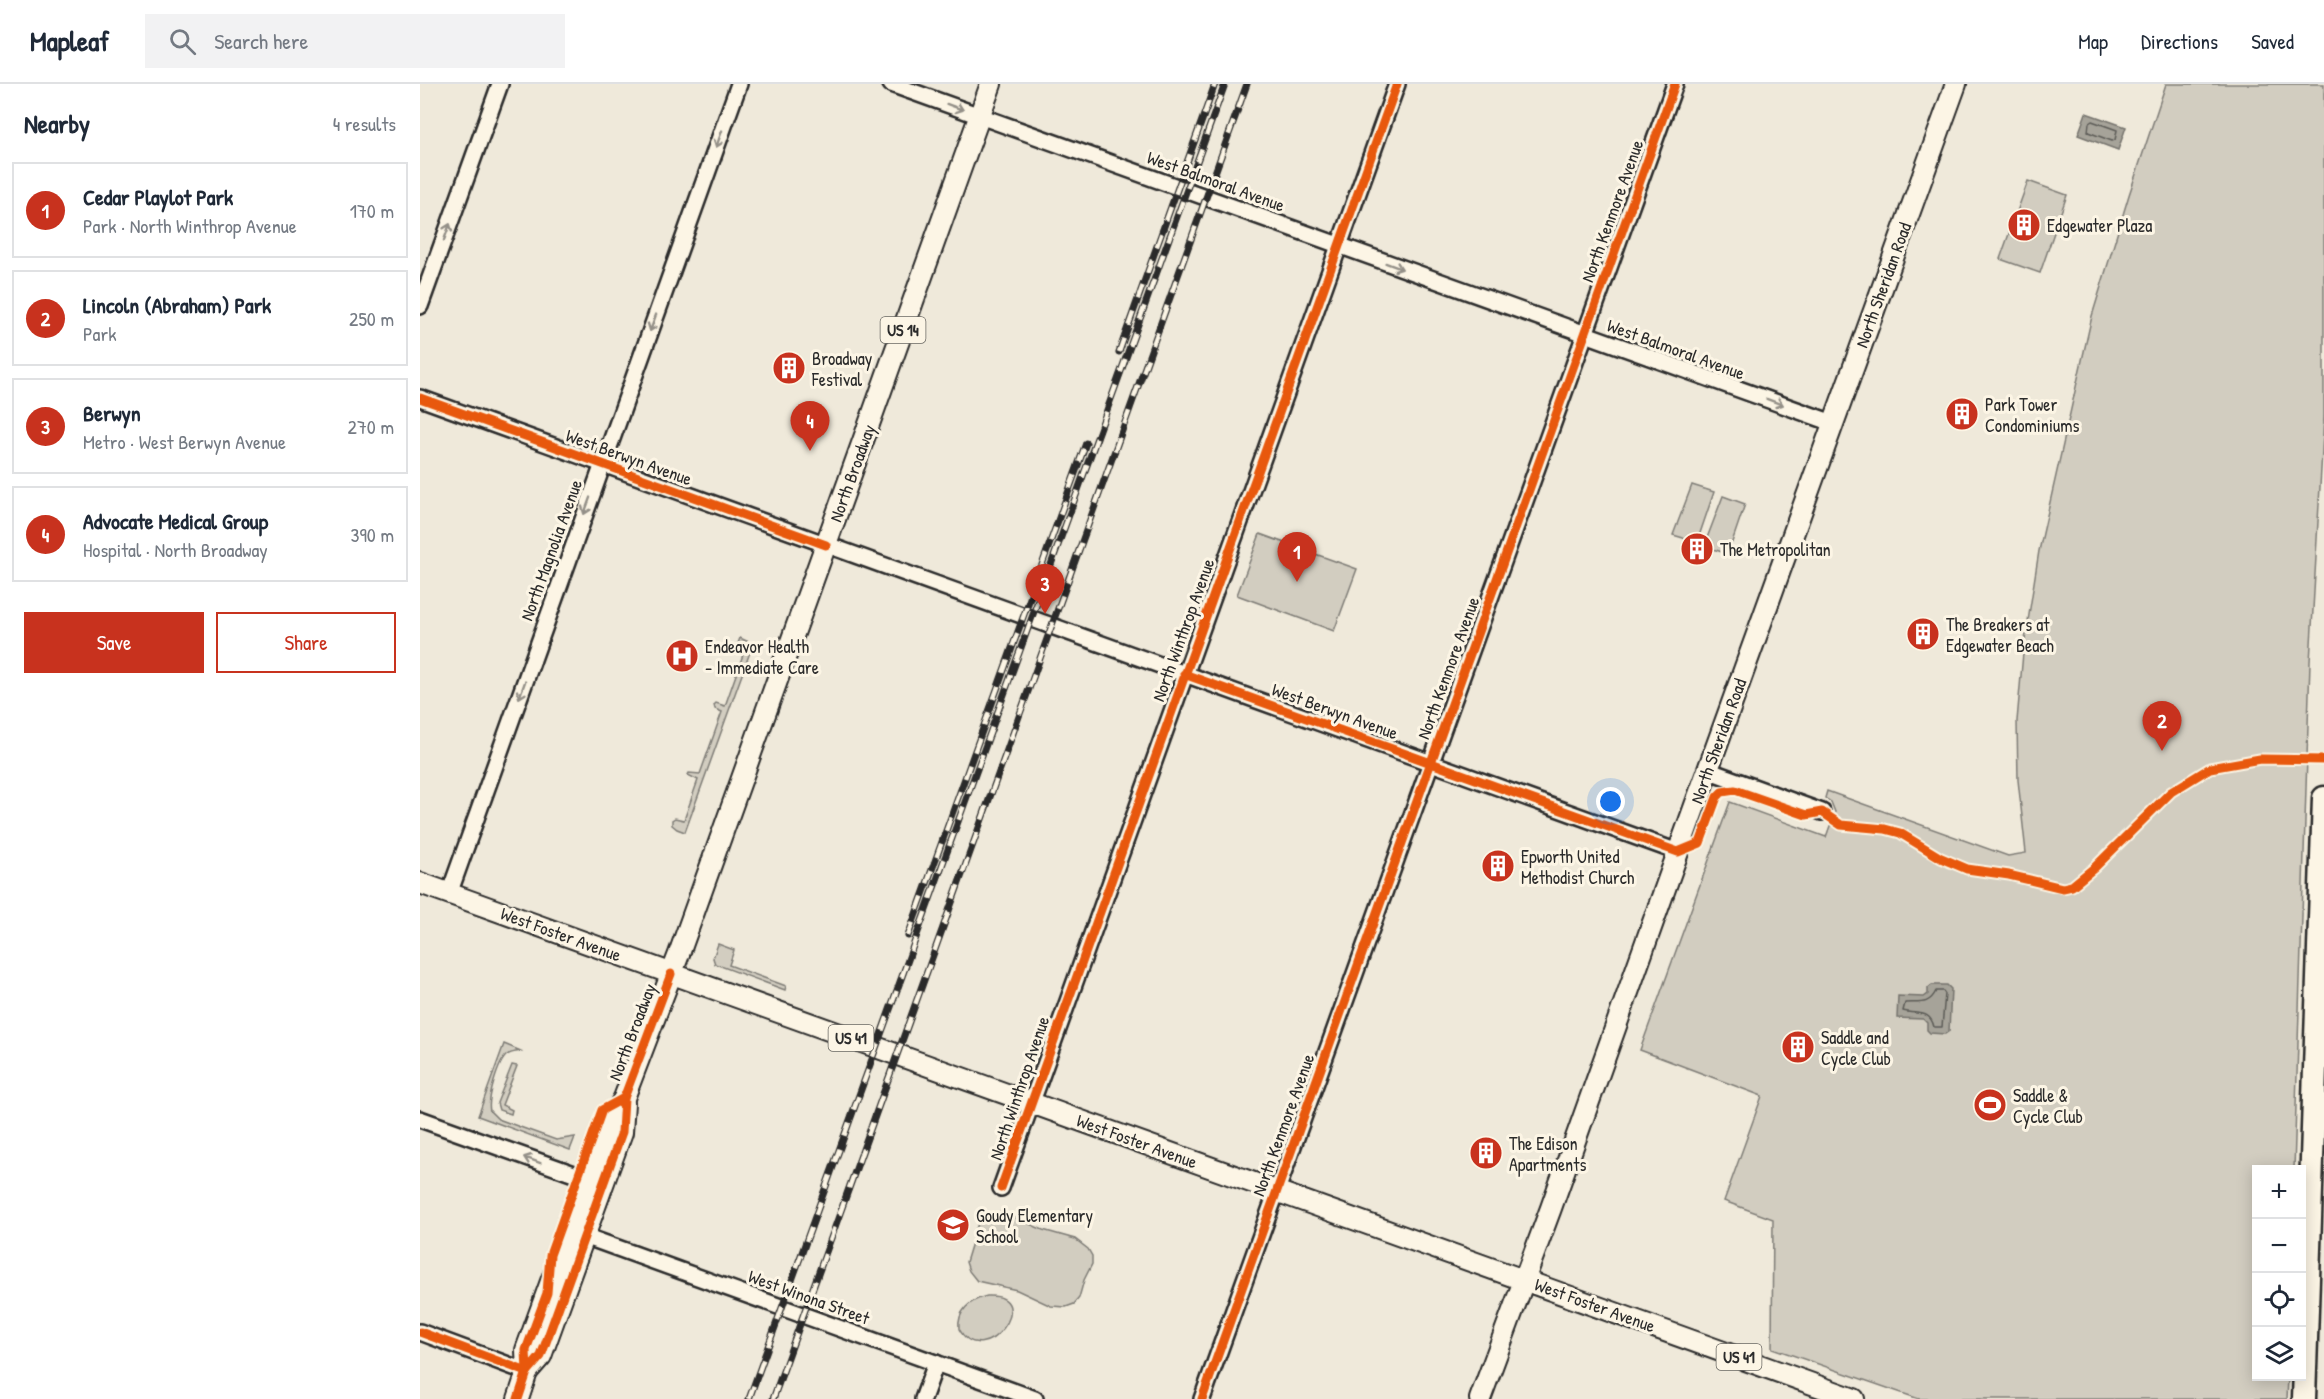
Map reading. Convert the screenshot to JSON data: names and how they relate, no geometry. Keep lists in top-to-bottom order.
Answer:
{
  "streets": {
    "main road": [
      "North Sheridan Road",
      "US 14",
      "North Broadway",
      "West Foster Avenue",
      "US 41"
    ],
    "street": [
      "West Balmoral Avenue",
      "North Kenmore Avenue",
      "West Berwyn Avenue",
      "North Magnolia Avenue",
      "North Winthrop Avenue",
      "West Winona Street"
    ]
  },
  "crossings": [
    ["West Balmoral Avenue", "North Kenmore Avenue"],
    ["West Balmoral Avenue", "North Sheridan Road"],
    ["West Balmoral Avenue", "North Broadway"],
    ["West Balmoral Avenue", "North Winthrop Avenue"],
    ["North Kenmore Avenue", "West Berwyn Avenue"],
    ["North Kenmore Avenue", "West Foster Avenue"],
    ["North Sheridan Road", "West Berwyn Avenue"],
    ["North Sheridan Road", "West Foster Avenue"],
    ["West Berwyn Avenue", "North Broadway"],
    ["West Berwyn Avenue", "North Magnolia Avenue"],
    ["West Berwyn Avenue", "North Winthrop Avenue"],
    ["North Broadway", "West Foster Avenue"],
    ["North Broadway", "West Winona Street"],
    ["North Magnolia Avenue", "West Foster Avenue"],
    ["North Winthrop Avenue", "West Foster Avenue"]
  ],
  "one_way": ["West Balmoral Avenue", "North Magnolia Avenue"],
  "places": {
    "building": [
      "Edgewater Plaza",
      "Broadway Festival",
      "Park Tower Condominiums",
      "The Metropolitan",
      "The Breakers at Edgewater Beach",
      "Epworth United Methodist Church",
      "Saddle and Cycle Club",
      "The Edison Apartments"
    ],
    "hospital": ["Endeavor Health - Immediate Care"],
    "sports": ["Saddle & Cycle Club"],
    "school or university": ["Goudy Elementary School"]
  },
  "page": {
    "header": "Mapleaf",
    "search": "Search here",
    "nav": ["Map", "Directions", "Saved"],
    "heading": ["Nearby", "4 results"],
    "list": [
      {
        "mark": "1",
        "name": "Cedar Playlot Park",
        "note": "Park · North Winthrop Avenue",
        "value": "170 m"
      },
      {
        "mark": "2",
        "name": "Lincoln (Abraham) Park",
        "note": "Park",
        "value": "250 m"
      },
      {
        "mark": "3",
        "name": "Berwyn",
        "note": "Metro · West Berwyn Avenue",
        "value": "270 m"
      },
      {
        "mark": "4",
        "name": "Advocate Medical Group",
        "note": "Hospital · North Broadway",
        "value": "390 m"
      }
    ],
    "pins": [
      "4",
      "1",
      "3",
      "2"
    ],
    "buttons": ["Save", "Share"],
    "map_buttons": ["+", "−"]
  }
}
